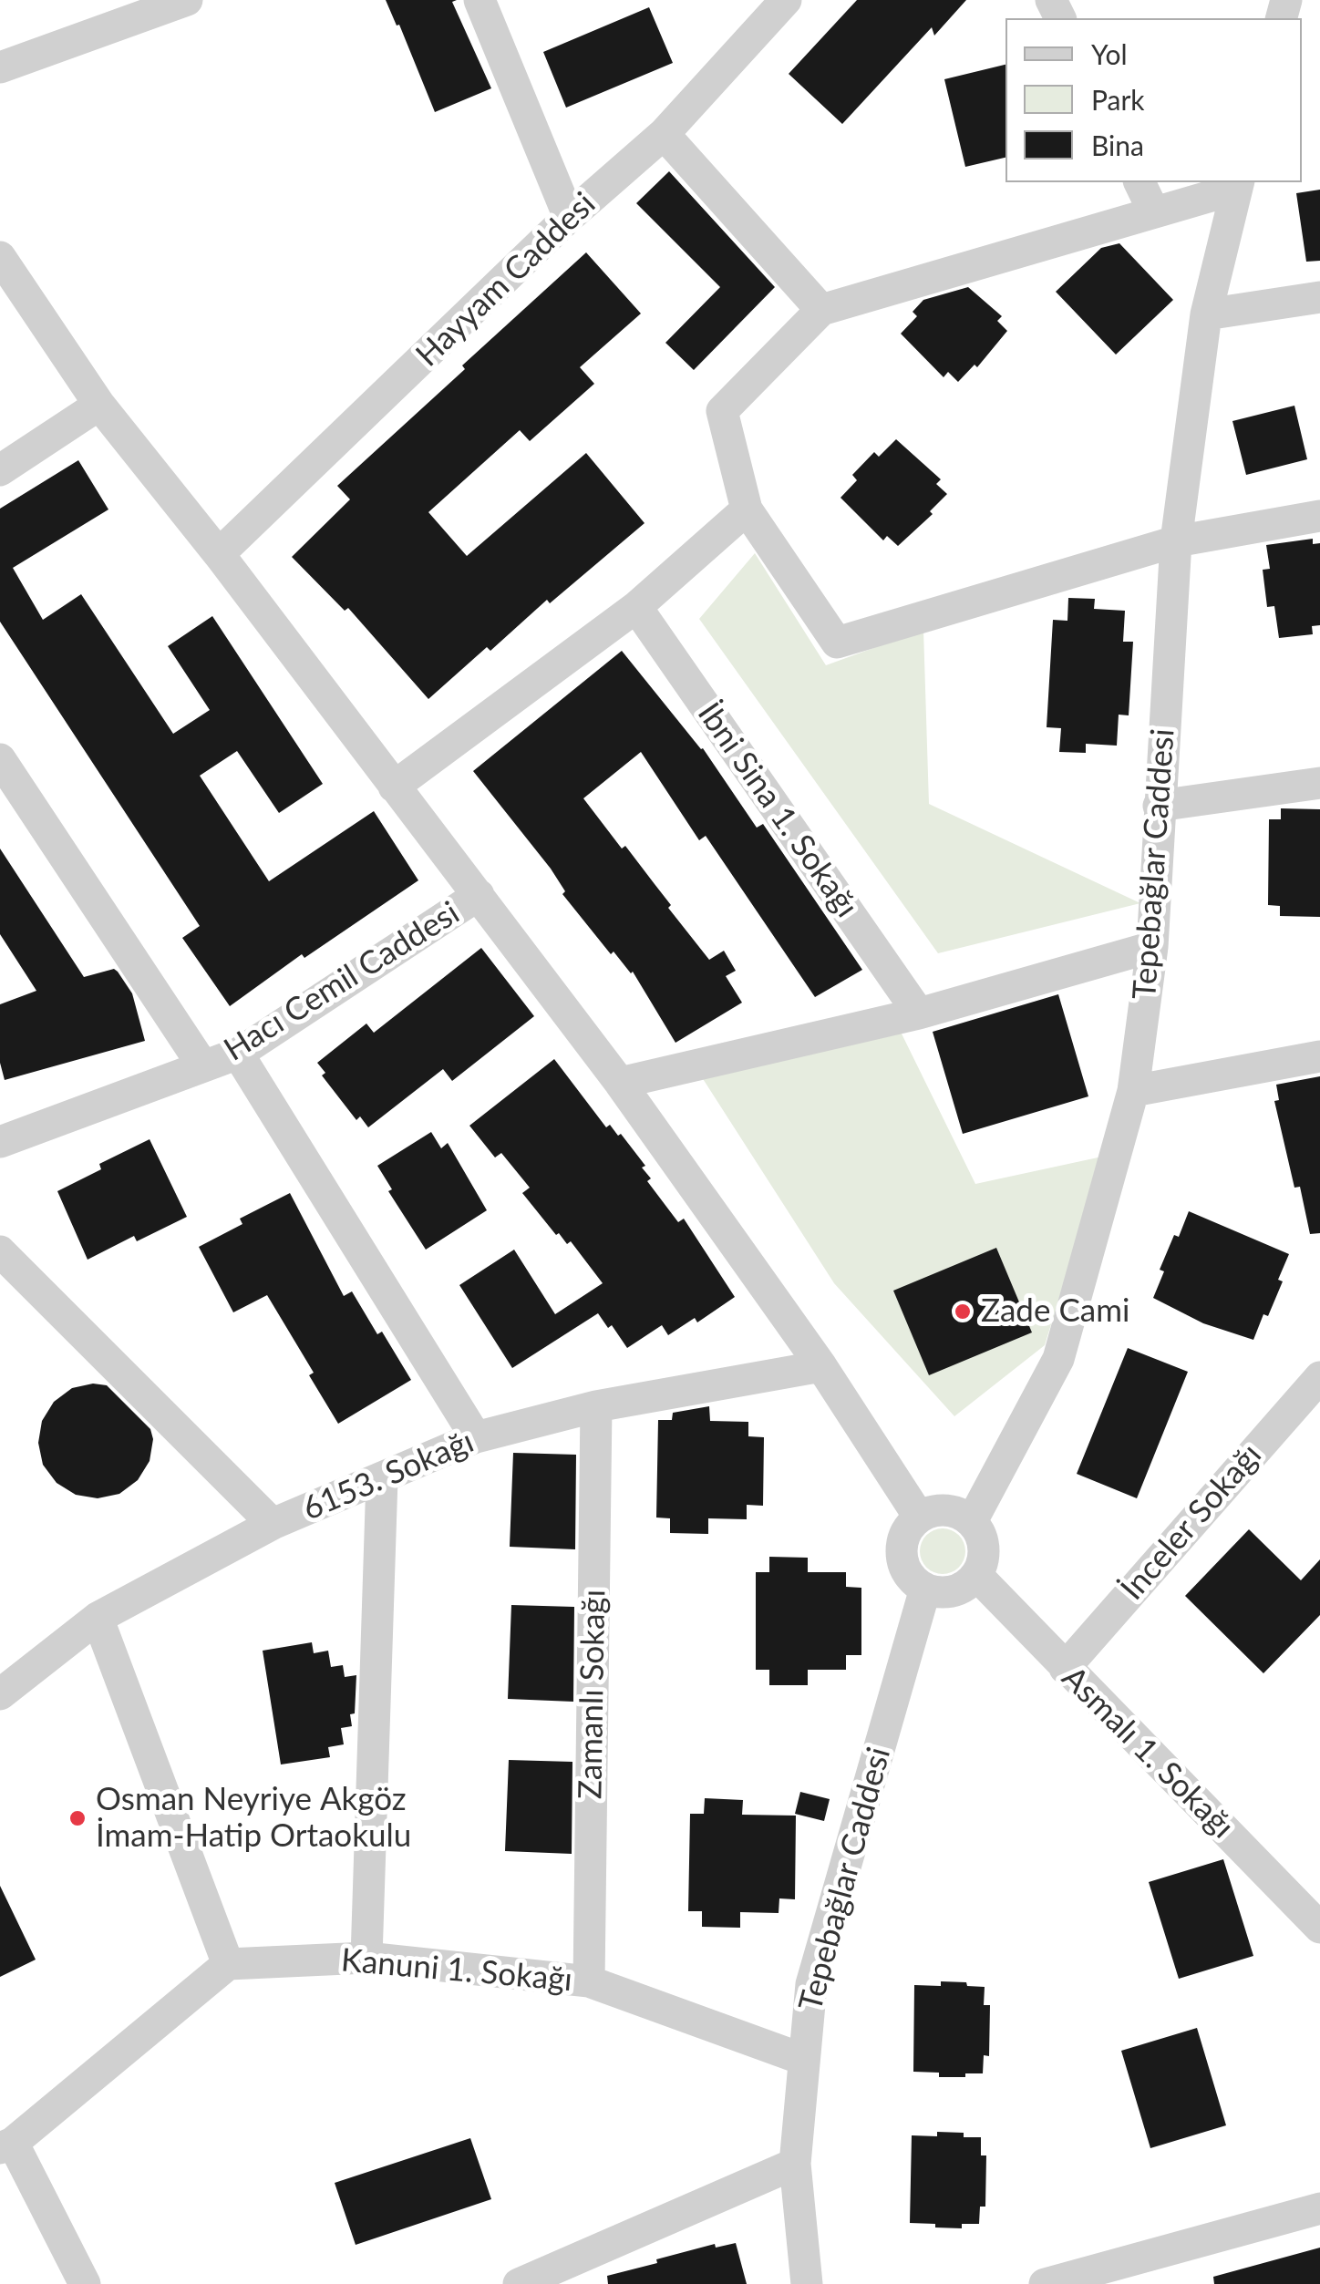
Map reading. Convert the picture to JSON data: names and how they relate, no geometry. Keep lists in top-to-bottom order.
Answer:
{
  "streets": {
    "street": [
      "Hayyam Caddesi",
      "İbni Sina 1. Sokağı",
      "Tepebağlar Caddesi",
      "Hacı Cemil Caddesi",
      "6153. Sokağı",
      "İnceler Sokağı",
      "Zamanlı Sokağı",
      "Asmalı 1. Sokağı",
      "Kanuni 1. Sokağı"
    ]
  },
  "crossings": [
    ["Tepebağlar Caddesi", "Asmalı 1. Sokağı"],
    ["Tepebağlar Caddesi", "Kanuni 1. Sokağı"],
    ["6153. Sokağı", "Zamanlı Sokağı"],
    ["İnceler Sokağı", "Asmalı 1. Sokağı"],
    ["Zamanlı Sokağı", "Kanuni 1. Sokağı"]
  ],
  "places": ["Zade Cami", "Osman Neyriye Akgöz İmam-Hatip Ortaokulu"],
  "legend": ["Yol", "Park", "Bina"]
}
